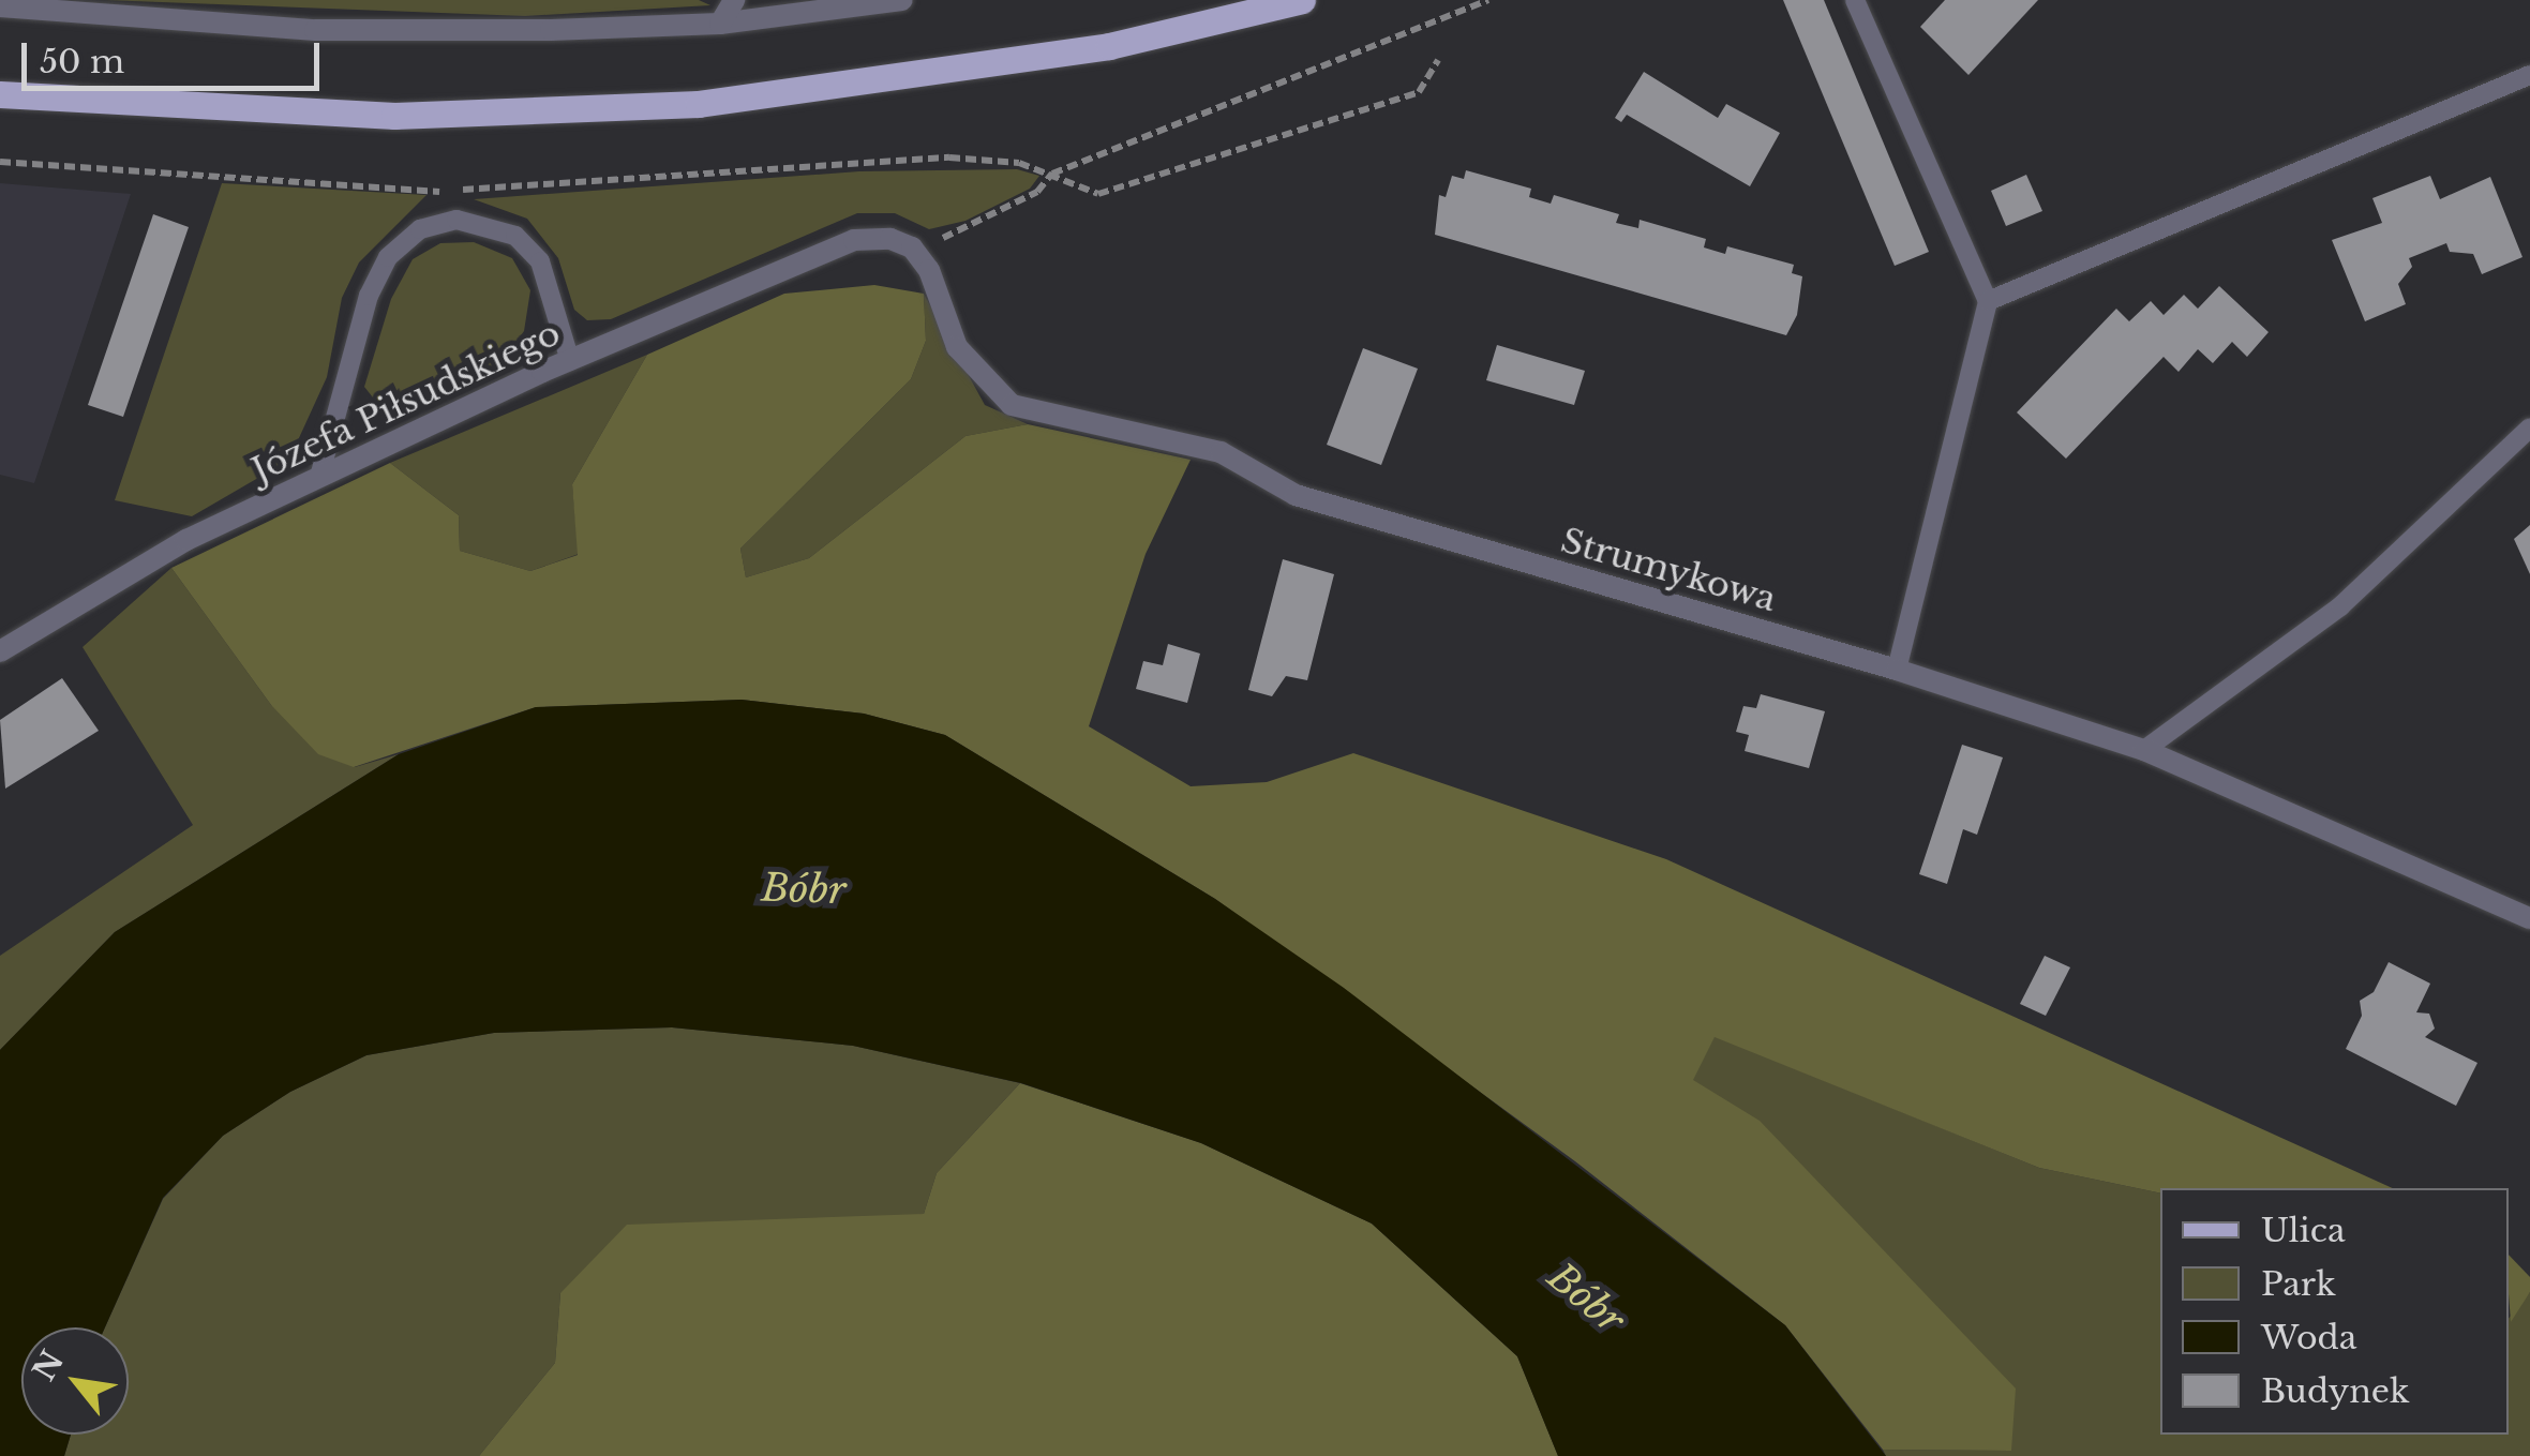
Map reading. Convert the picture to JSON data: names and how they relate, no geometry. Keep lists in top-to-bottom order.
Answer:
{
  "streets": {
    "street": ["Józefa Piłsudskiego", "Strumykowa"]
  },
  "crossings": [
    ["Józefa Piłsudskiego", "Strumykowa"]
  ],
  "water": ["Bóbr"],
  "legend": [
    "Ulica",
    "Park",
    "Woda",
    "Budynek"
  ],
  "scale_bar": "50 m",
  "north": "top left"
}
